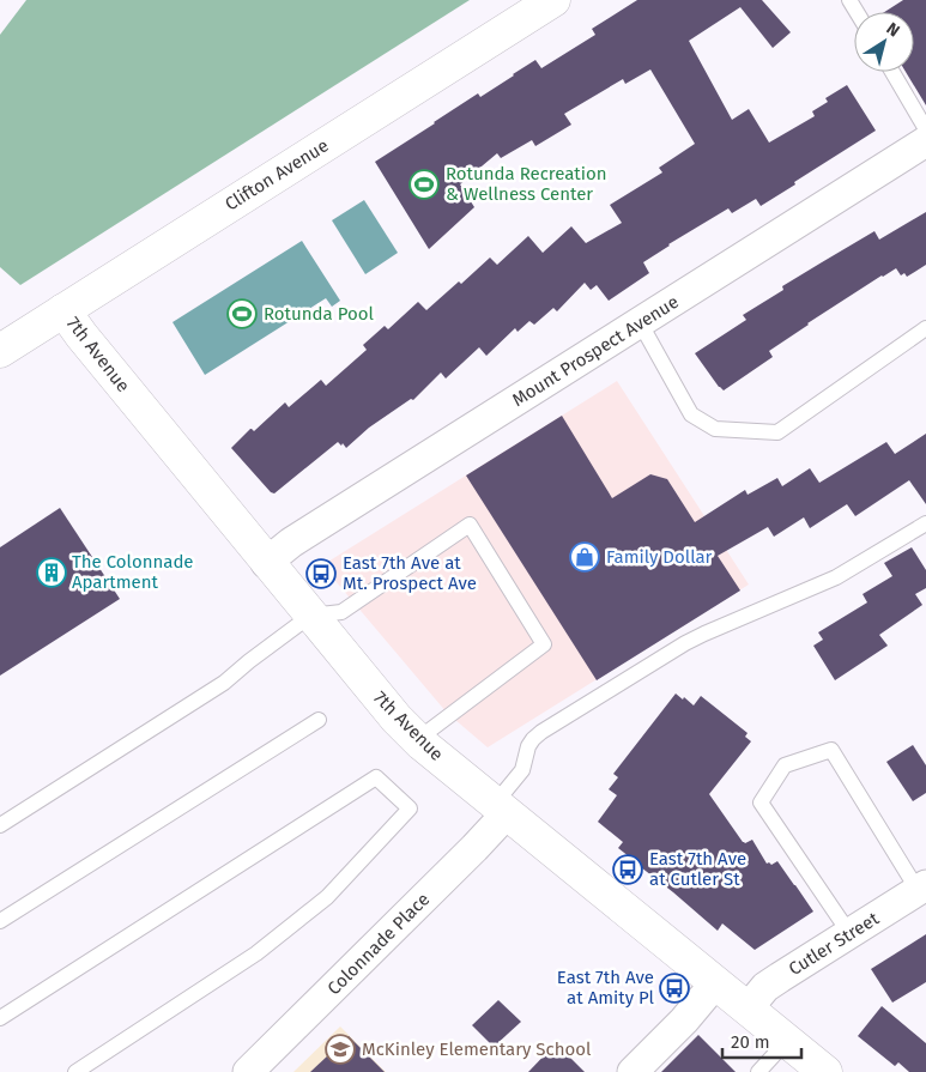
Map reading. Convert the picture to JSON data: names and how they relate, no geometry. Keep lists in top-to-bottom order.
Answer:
{
  "streets": {
    "street": [
      "Clifton Avenue",
      "Mount Prospect Avenue",
      "7th Avenue",
      "Colonnade Place",
      "Cutler Street"
    ]
  },
  "crossings": [
    ["Clifton Avenue", "7th Avenue"],
    ["Mount Prospect Avenue", "7th Avenue"],
    ["7th Avenue", "Colonnade Place"],
    ["7th Avenue", "Cutler Street"]
  ],
  "places": {
    "sports": ["Rotunda Recreation & Wellness Center", "Rotunda Pool"],
    "shop": ["Family Dollar"],
    "building": ["The Colonnade Apartment"],
    "bus stop": ["East 7th Ave at Mt. Prospect Ave", "East 7th Ave at Cutler St", "East 7th Ave at Amity Pl"],
    "school or university": ["McKinley Elementary School"]
  },
  "scale_bar": "20 m",
  "north": "top right"
}
